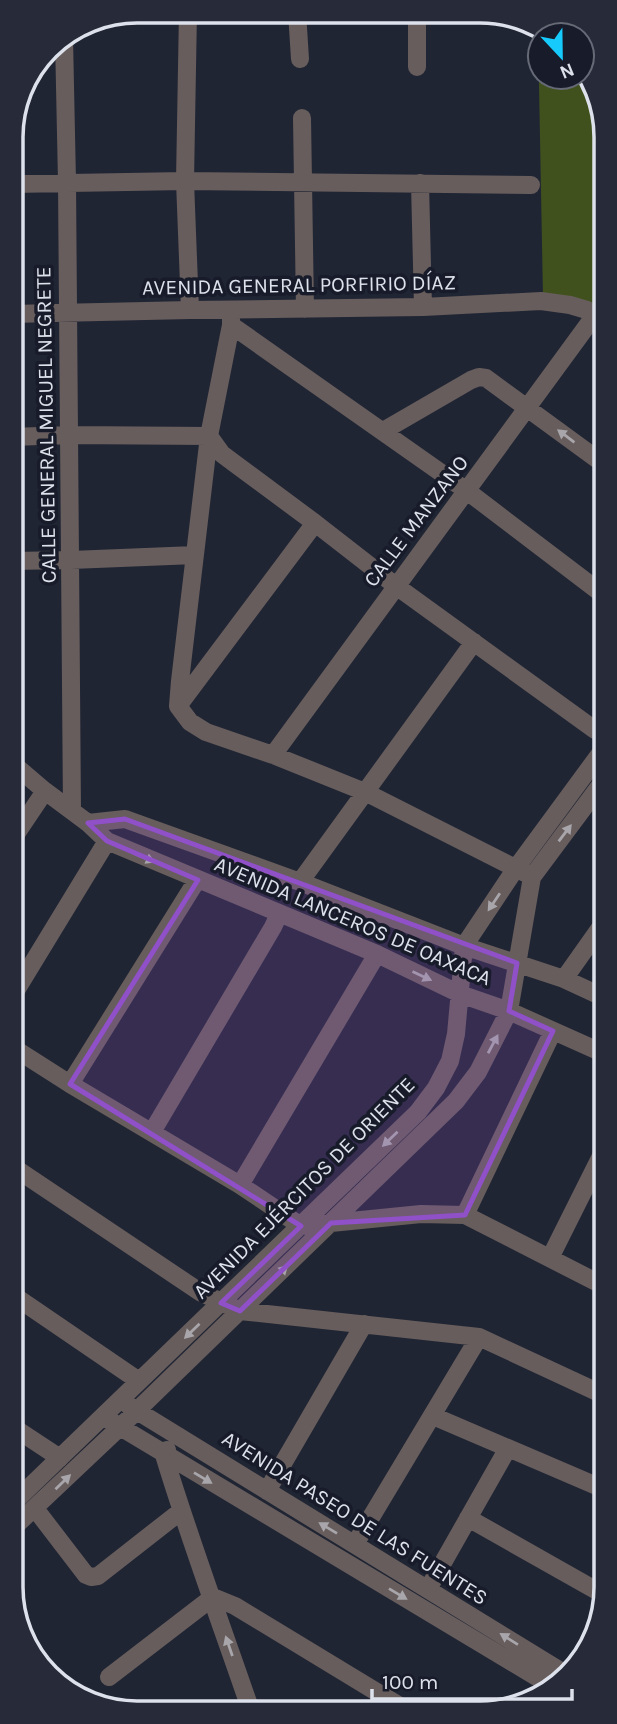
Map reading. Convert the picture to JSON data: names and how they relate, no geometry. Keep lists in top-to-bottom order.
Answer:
{
  "streets": {
    "street": [
      "AVENIDA GENERAL PORFIRIO DÍAZ",
      "CALLE GENERAL MIGUEL NEGRETE",
      "CALLE MANZANO",
      "AVENIDA LANCEROS DE OAXACA",
      "AVENIDA EJÉRCITOS DE ORIENTE",
      "AVENIDA PASEO DE LAS FUENTES"
    ]
  },
  "crossings": [
    ["AVENIDA GENERAL PORFIRIO DÍAZ", "CALLE GENERAL MIGUEL NEGRETE"],
    ["CALLE GENERAL MIGUEL NEGRETE", "AVENIDA LANCEROS DE OAXACA"],
    ["AVENIDA LANCEROS DE OAXACA", "AVENIDA EJÉRCITOS DE ORIENTE"],
    ["AVENIDA EJÉRCITOS DE ORIENTE", "AVENIDA PASEO DE LAS FUENTES"]
  ],
  "scale_bar": "100 m",
  "north": "bottom"
}
